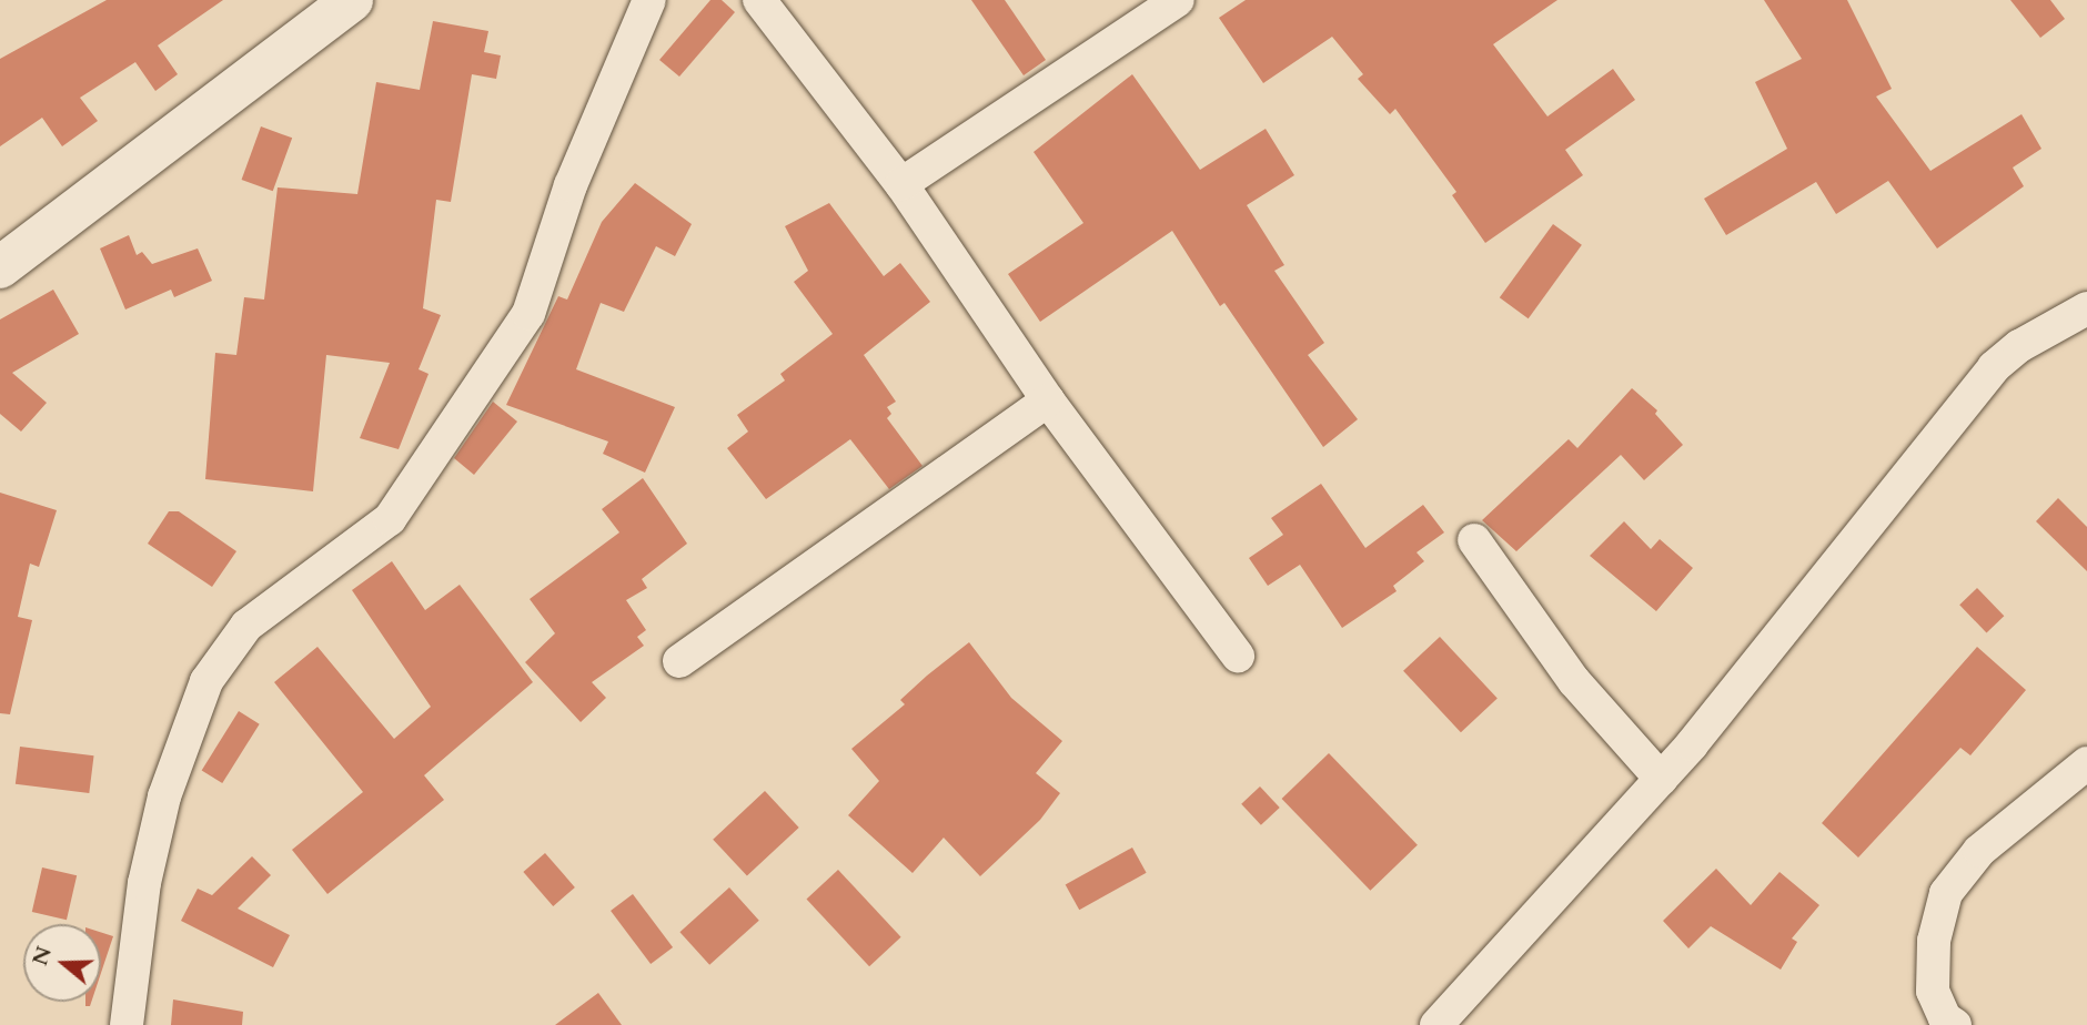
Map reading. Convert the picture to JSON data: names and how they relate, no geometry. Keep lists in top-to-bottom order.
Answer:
{
  "north": "left"
}
